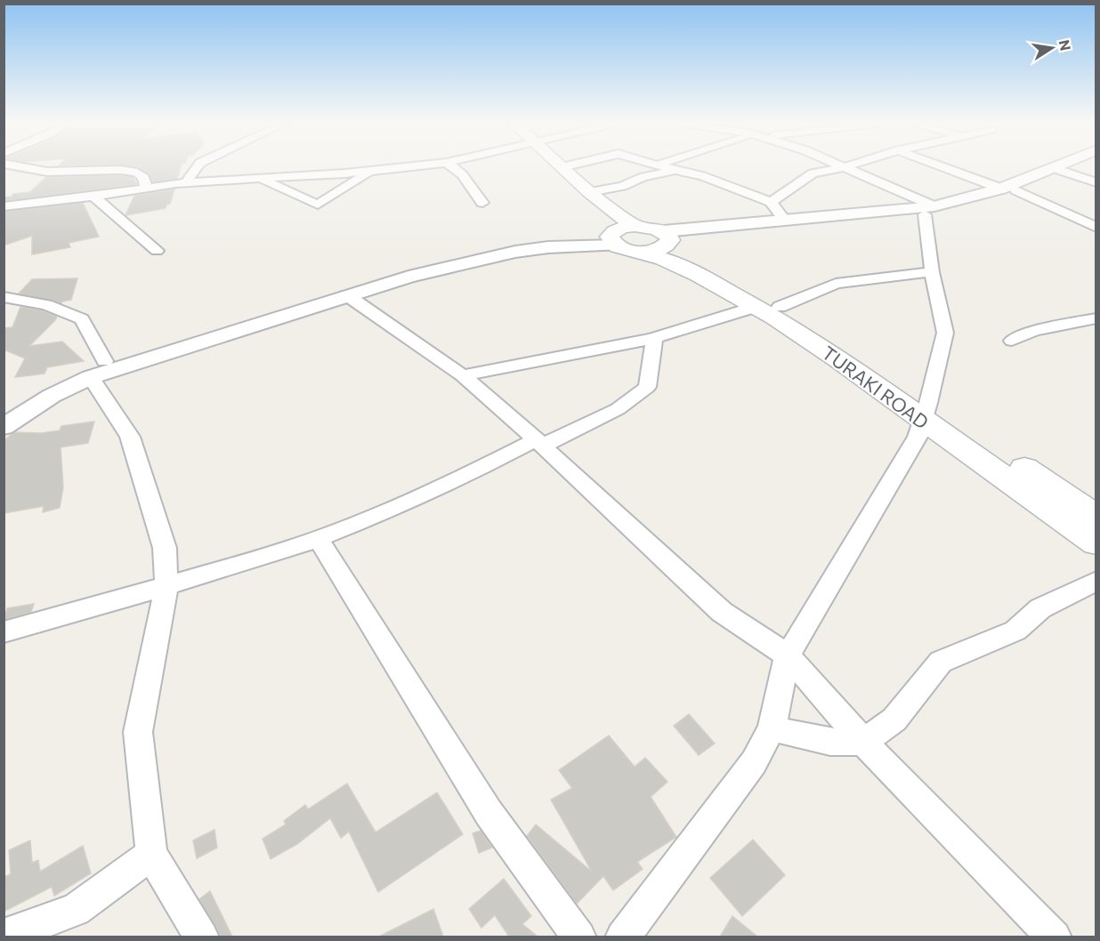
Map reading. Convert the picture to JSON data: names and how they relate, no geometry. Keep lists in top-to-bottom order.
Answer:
{
  "streets": {
    "main road": ["TURAKI ROAD"]
  },
  "north": "right"
}
